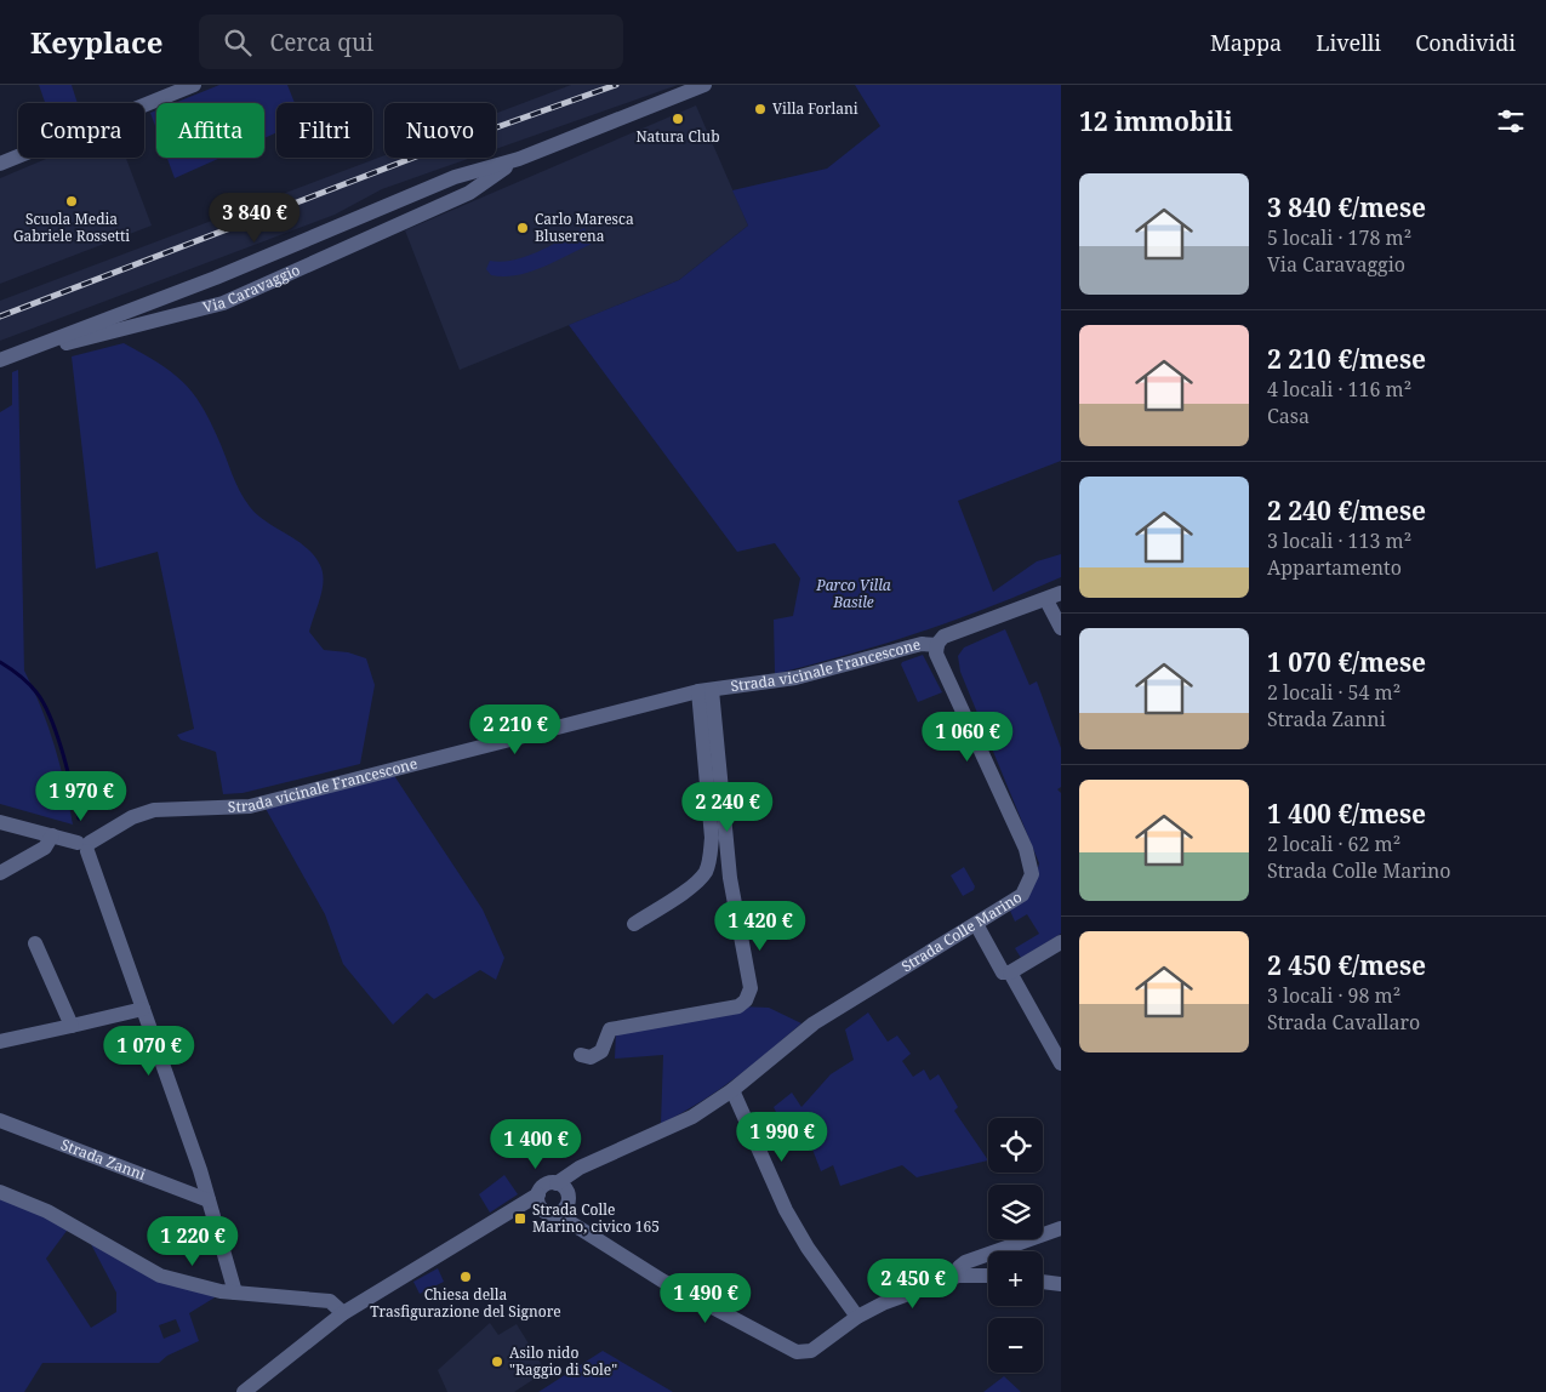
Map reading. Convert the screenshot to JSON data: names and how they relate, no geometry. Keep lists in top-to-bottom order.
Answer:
{
  "streets": {
    "street": [
      "Via Caravaggio",
      "Strada vicinale Francescone",
      "Strada Colle Marino",
      "Strada Zanni"
    ]
  },
  "crossings": [
    ["Strada vicinale Francescone", "Strada Colle Marino"]
  ],
  "parks": ["Parco Villa Basile"],
  "places": {
    "other": [
      "Villa Forlani",
      "Natura Club",
      "Scuola Media Gabriele Rossetti",
      "Carlo Maresca Bluserena",
      "Chiesa della Trasfigurazione del Signore",
      "Asilo nido \"Raggio di Sole\""
    ],
    "transit": ["Strada Colle Marino, civico 165"]
  },
  "page": {
    "header": "Keyplace",
    "search": "Cerca qui",
    "nav": ["Mappa", "Livelli", "Condividi"],
    "heading": "12 immobili",
    "chip": [
      "Compra",
      "Affitta",
      "Filtri",
      "Nuovo"
    ],
    "list": [
      {
        "name": "3 840 €/mese",
        "note": "5 locali · 178 m² · Via Caravaggio"
      },
      {
        "name": "2 210 €/mese",
        "note": "4 locali · 116 m² · Casa"
      },
      {
        "name": "2 240 €/mese",
        "note": "3 locali · 113 m² · Appartamento"
      },
      {
        "name": "1 070 €/mese",
        "note": "2 locali · 54 m² · Strada Zanni"
      },
      {
        "name": "1 400 €/mese",
        "note": "2 locali · 62 m² · Strada Colle Marino"
      },
      {
        "name": "2 450 €/mese",
        "note": "3 locali · 98 m² · Strada Cavallaro"
      }
    ],
    "price": [
      "3 840 €",
      "2 210 €",
      "1 060 €",
      "1 970 €",
      "2 240 €",
      "1 420 €",
      "1 070 €",
      "1 990 €",
      "1 400 €",
      "1 220 €",
      "2 450 €",
      "1 490 €"
    ],
    "map_buttons": ["+", "−"]
  }
}
